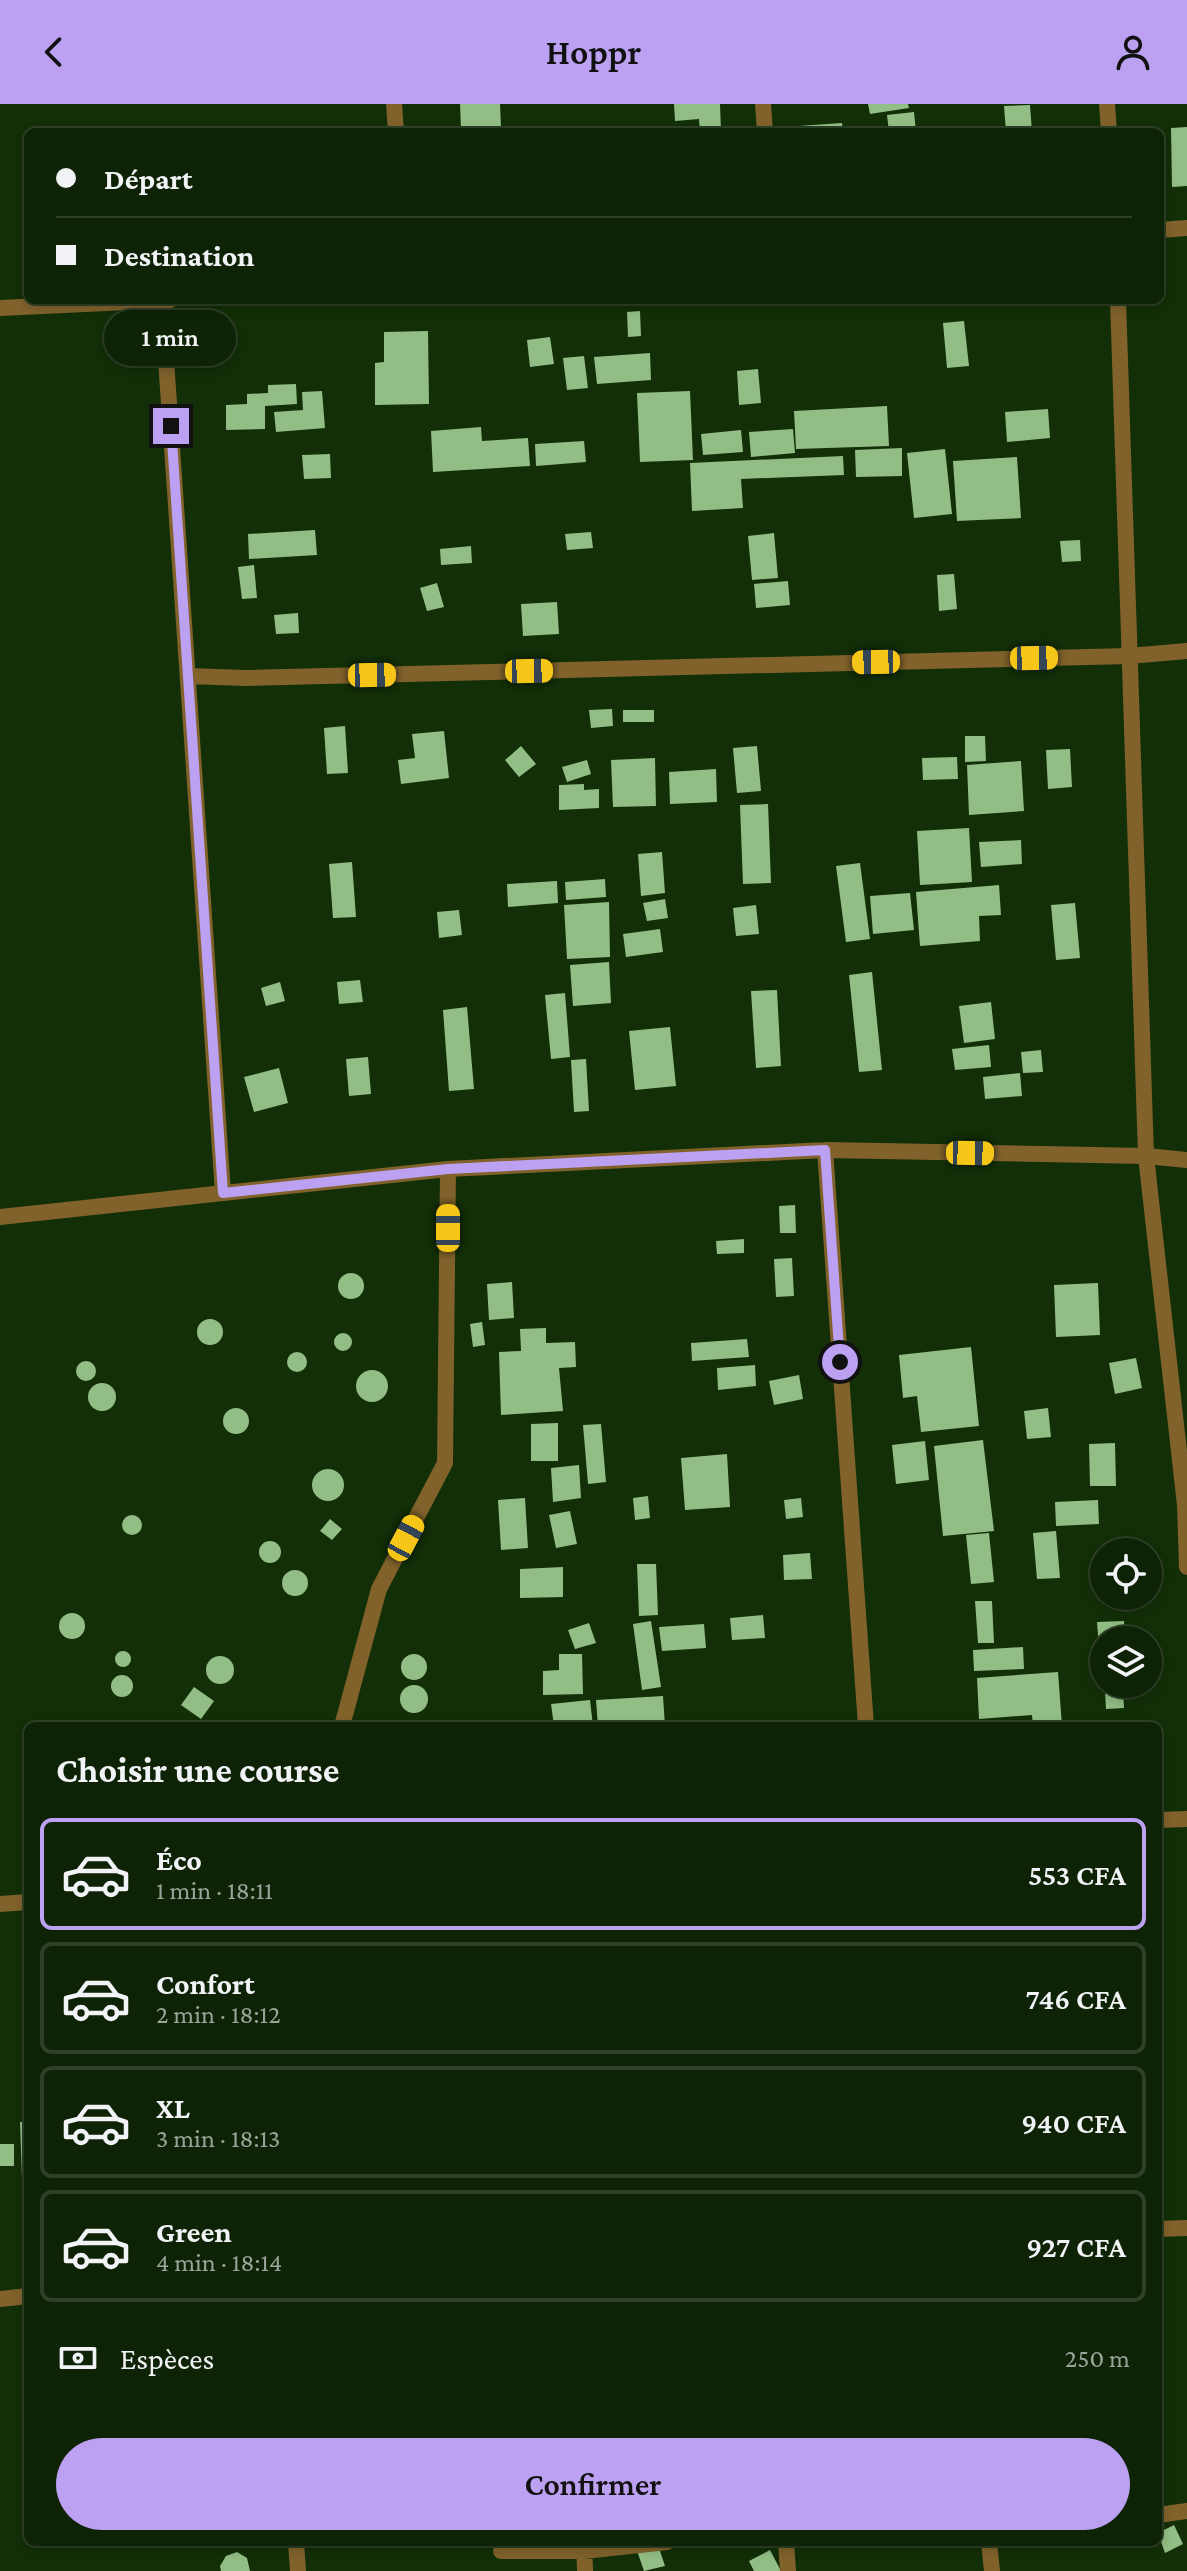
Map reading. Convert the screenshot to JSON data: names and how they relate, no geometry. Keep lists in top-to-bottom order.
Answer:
{
  "page": {
    "header": "Hoppr",
    "banner": ["Départ", "Destination"],
    "bubble": "1 min",
    "heading": "Choisir une course",
    "list": [
      {
        "name": "Éco",
        "note": "1 min · 18:11",
        "value": "553 CFA"
      },
      {
        "name": "Confort",
        "note": "2 min · 18:12",
        "value": "746 CFA"
      },
      {
        "name": "XL",
        "note": "3 min · 18:13",
        "value": "940 CFA"
      },
      {
        "name": "Green",
        "note": "4 min · 18:14",
        "value": "927 CFA"
      }
    ],
    "pay": ["Espèces", "250 m"],
    "buttons": "Confirmer"
  }
}
